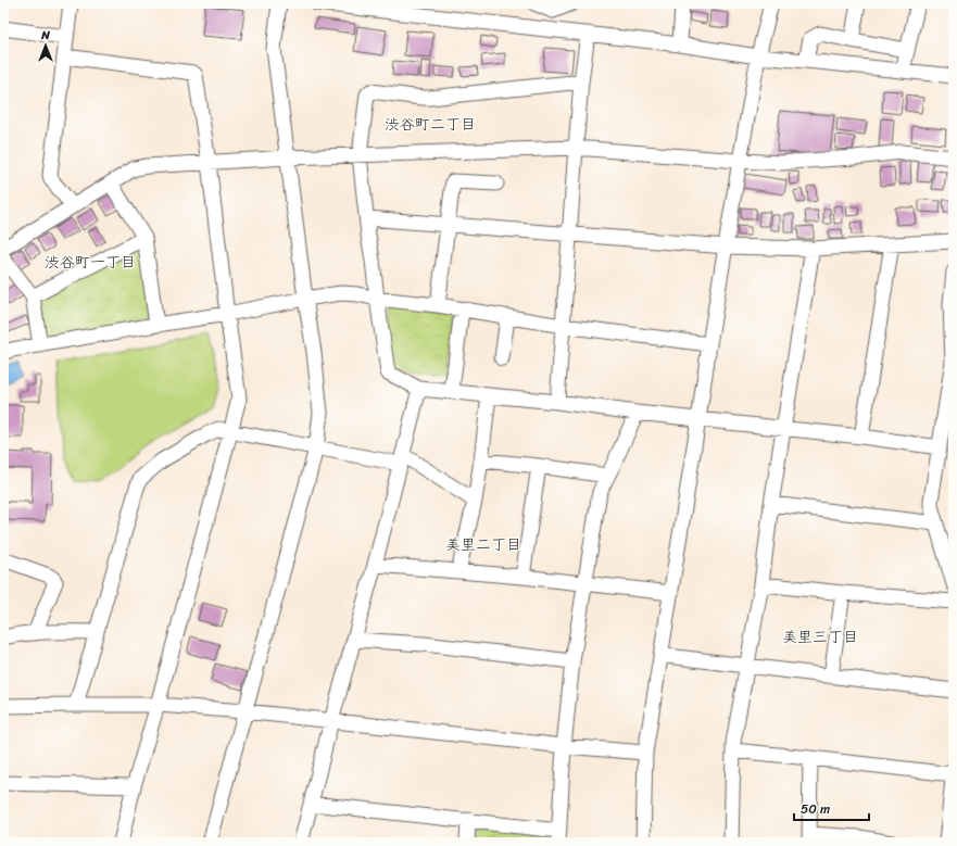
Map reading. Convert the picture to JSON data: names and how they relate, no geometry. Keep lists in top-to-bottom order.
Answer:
{
  "districts": [
    "渋谷町二丁目",
    "渋谷町一丁目",
    "美里二丁目",
    "美里三丁目"
  ],
  "scale_bar": "50 m",
  "north": "top"
}
